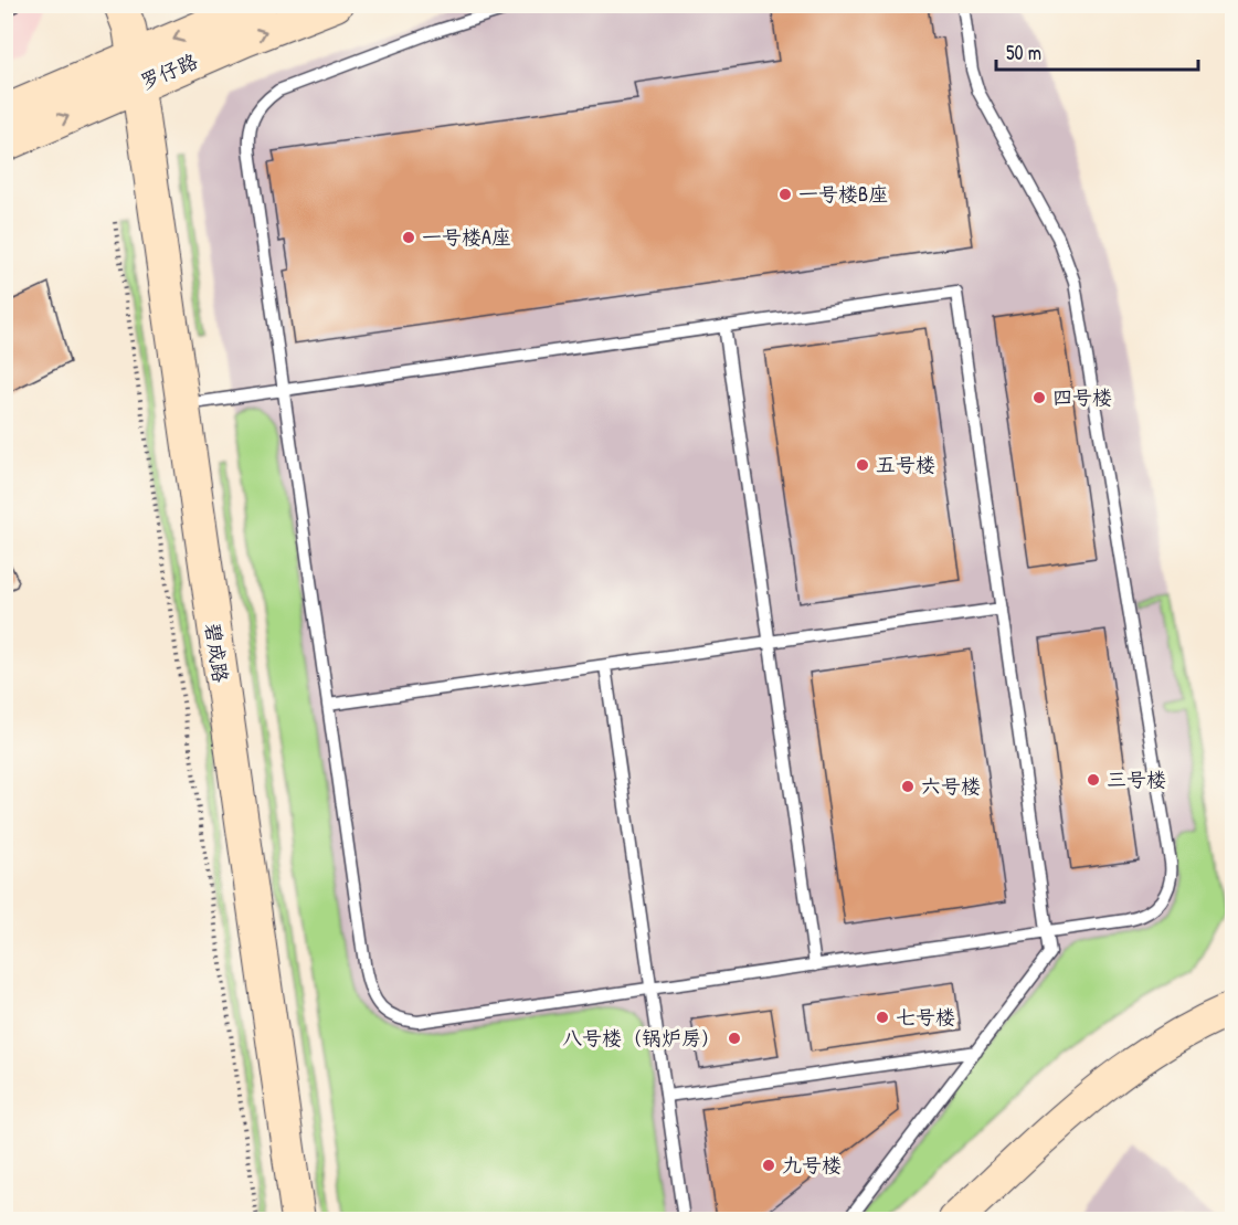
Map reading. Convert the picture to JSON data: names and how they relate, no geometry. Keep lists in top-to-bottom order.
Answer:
{
  "streets": {
    "street": ["罗仔路", "碧成路"]
  },
  "crossings": [
    ["罗仔路", "碧成路"]
  ],
  "places": [
    "一号楼B座",
    "一号楼A座",
    "四号楼",
    "五号楼",
    "三号楼",
    "六号楼",
    "七号楼",
    "八号楼（锅炉房）",
    "九号楼"
  ],
  "scale_bar": "50 m"
}
